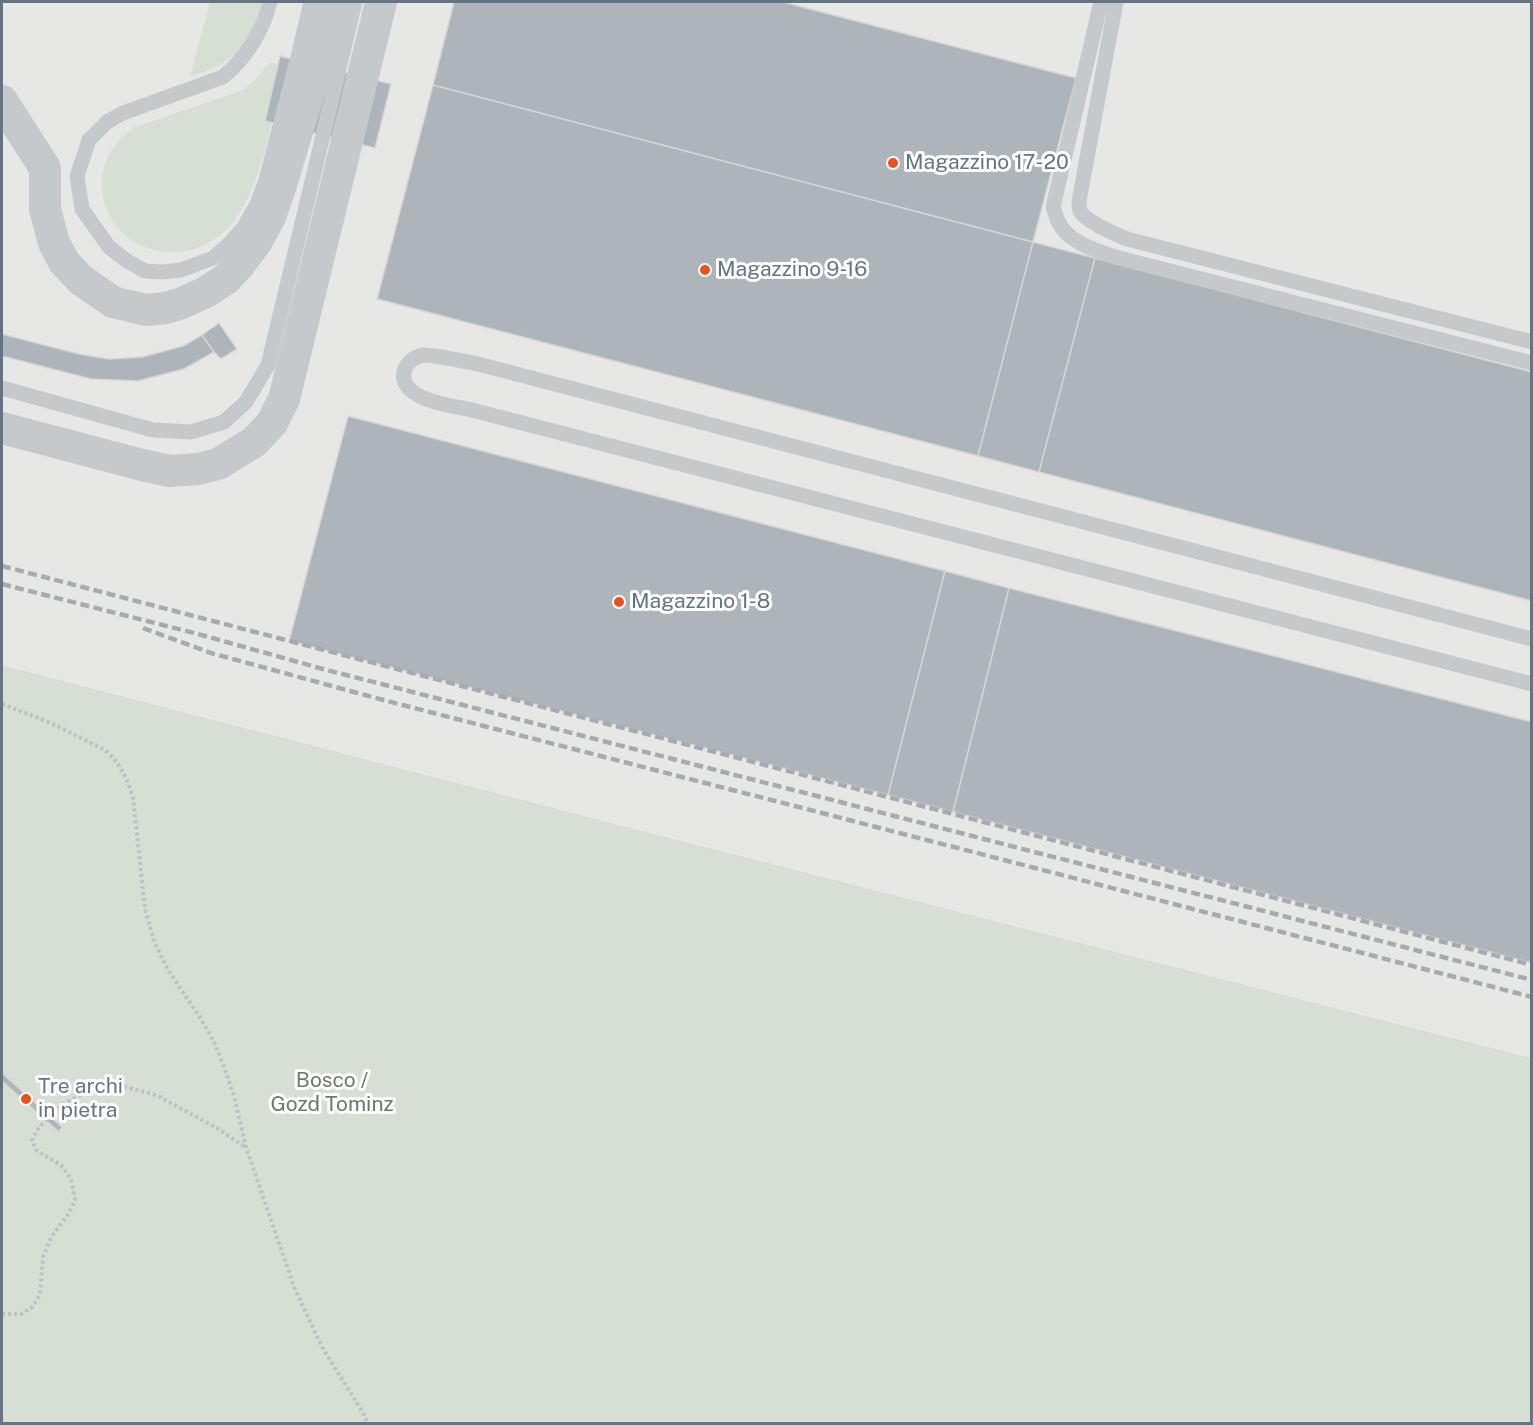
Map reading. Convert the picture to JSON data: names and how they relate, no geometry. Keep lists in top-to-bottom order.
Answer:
{
  "parks": ["Bosco / Gozd Tominz"],
  "places": [
    "Magazzino 17-20",
    "Magazzino 9-16",
    "Magazzino 1-8",
    "Tre archi in pietra"
  ]
}
